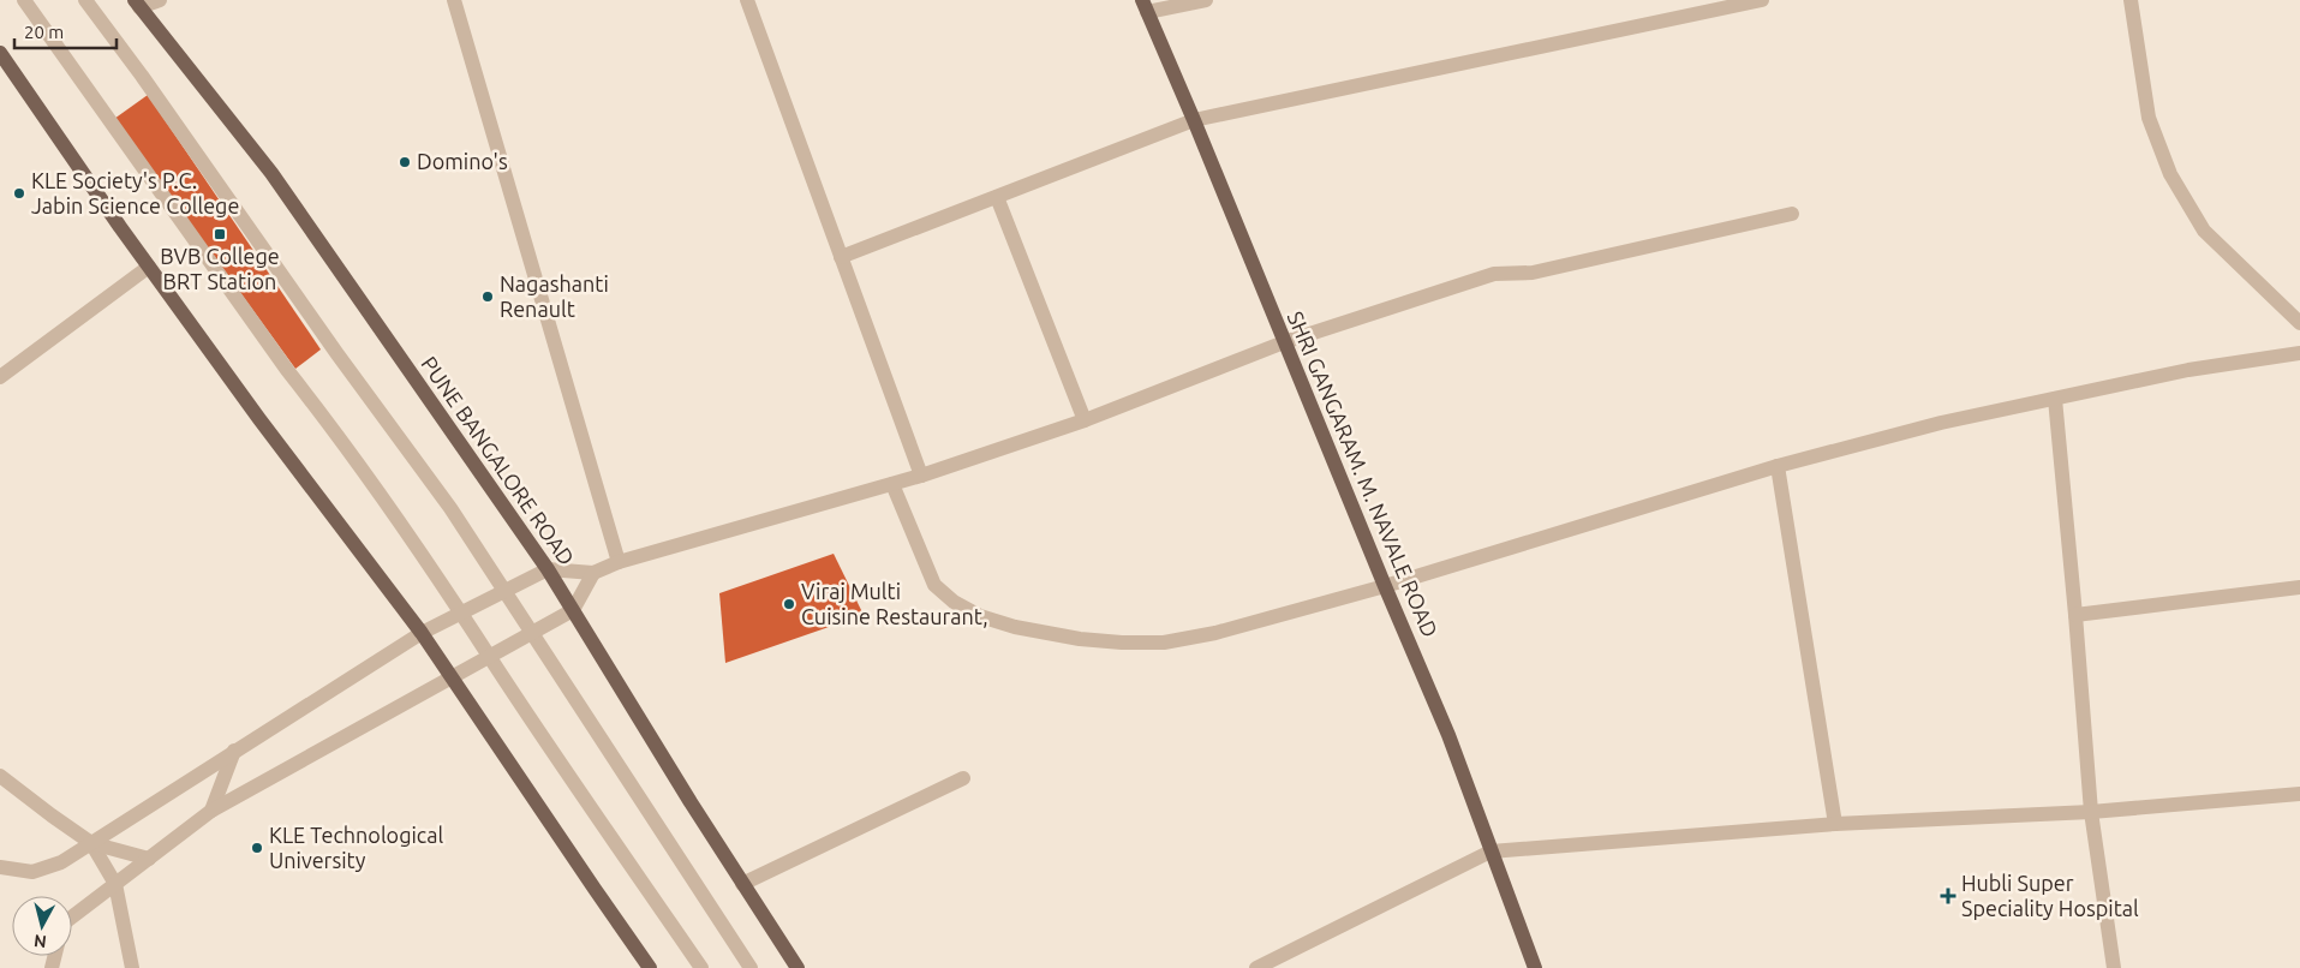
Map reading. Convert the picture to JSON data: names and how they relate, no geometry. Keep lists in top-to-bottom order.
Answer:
{
  "streets": {
    "main road": ["PUNE BANGALORE ROAD", "SHRI GANGARAM. M. NAVALE ROAD"]
  },
  "places": {
    "other": [
      "Domino's",
      "KLE Society's P.C. Jabin Science College",
      "Nagashanti Renault",
      "Viraj Multi Cuisine Restaurant,",
      "KLE Technological University"
    ],
    "transit": ["BVB College BRT Station"],
    "health": ["Hubli Super Speciality Hospital"]
  },
  "scale_bar": "20 m",
  "north": "bottom"
}
